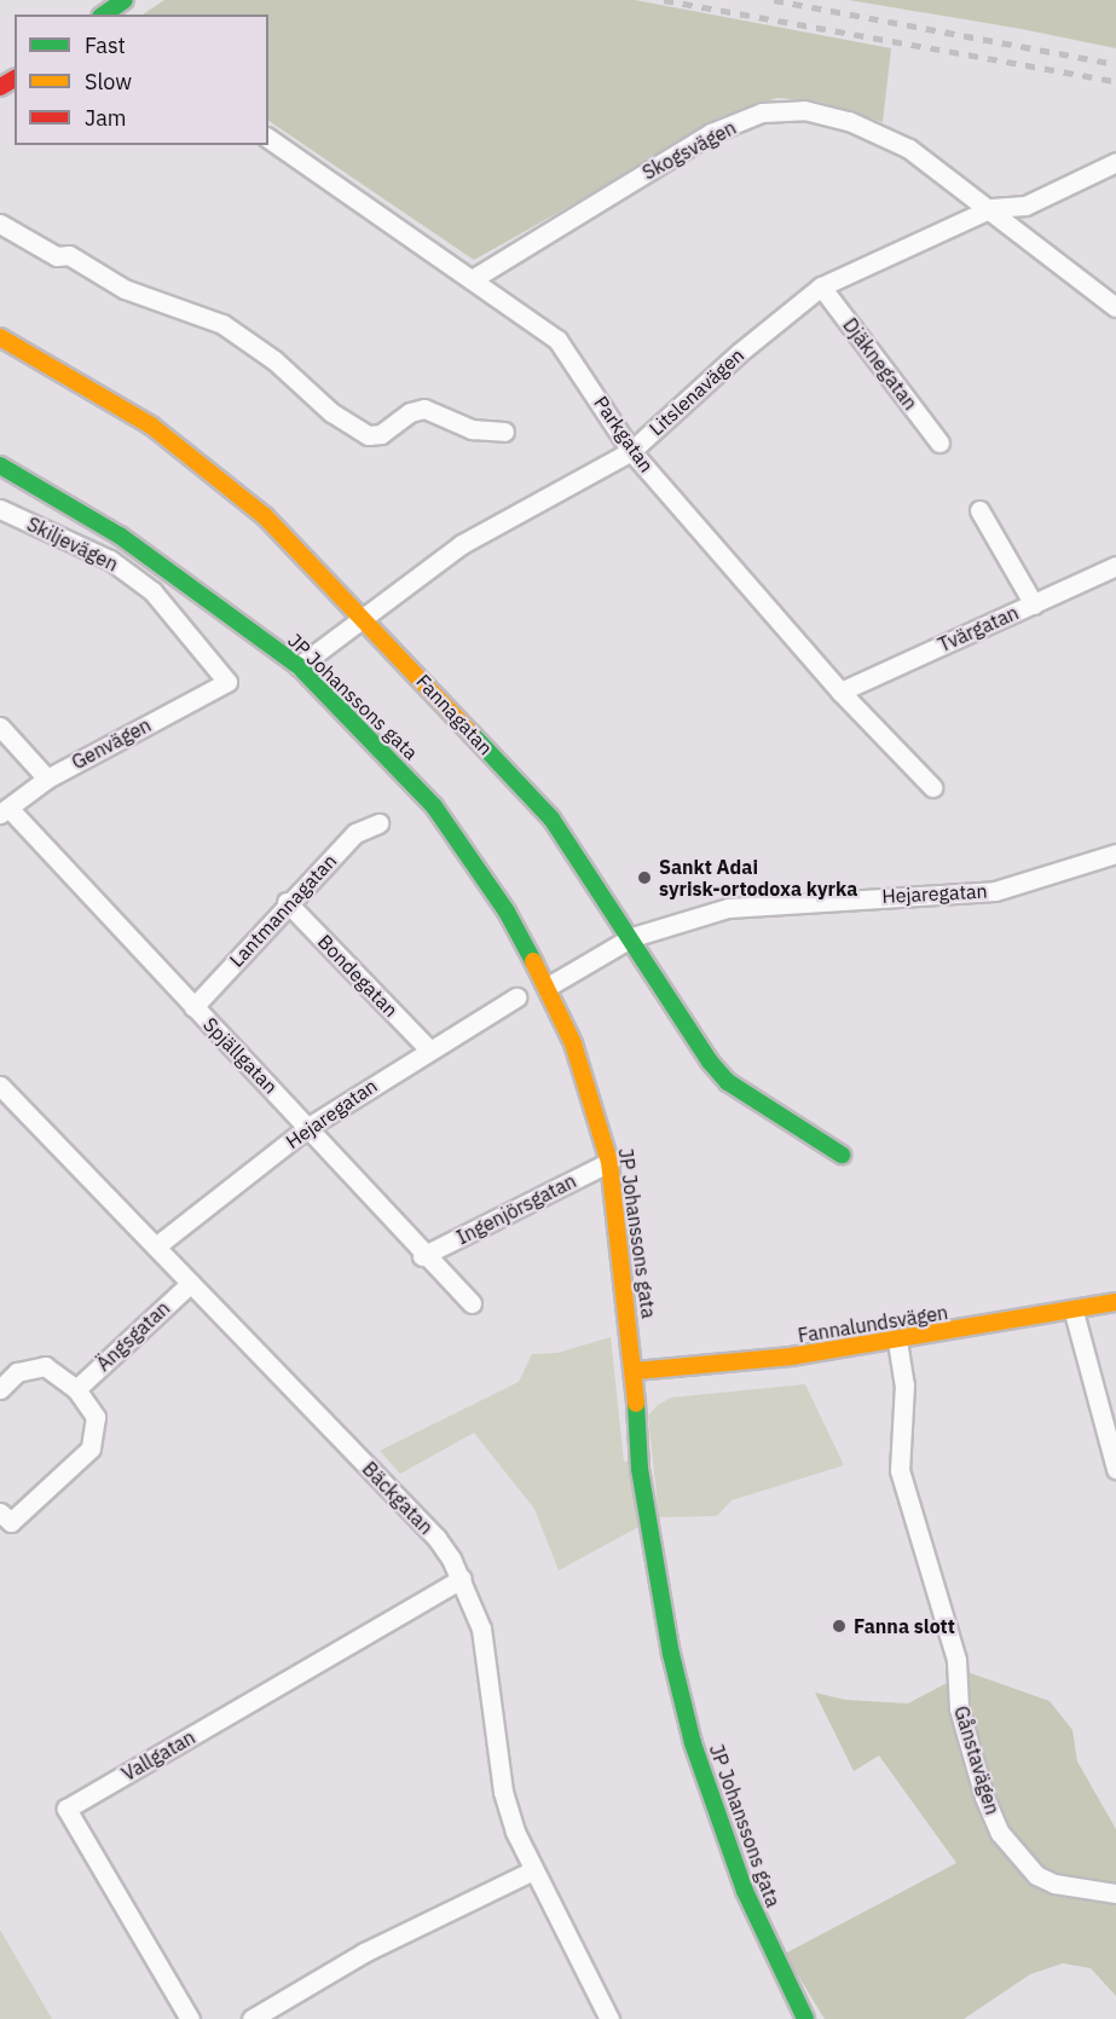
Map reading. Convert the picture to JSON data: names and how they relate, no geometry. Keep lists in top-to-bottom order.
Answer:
{
  "streets": {
    "street": [
      "Skogsvägen",
      "Djäknegatan",
      "Litslenavägen",
      "Parkgatan",
      "Skiljevägen",
      "Tvärgatan",
      "JP Johanssons gata",
      "Fannagatan",
      "Genvägen",
      "Hejaregatan",
      "Lantmannagatan",
      "Bondegatan",
      "Spjällgatan",
      "Ingenjörsgatan",
      "Fannalundsvägen",
      "Ängsgatan",
      "Bäckgatan",
      "Vallgatan",
      "Gånstavägen"
    ]
  },
  "crossings": [
    ["Skogsvägen", "Litslenavägen"],
    ["Skogsvägen", "Parkgatan"],
    ["Djäknegatan", "Litslenavägen"],
    ["Litslenavägen", "Parkgatan"],
    ["Litslenavägen", "JP Johanssons gata"],
    ["Litslenavägen", "Fannagatan"],
    ["Parkgatan", "Tvärgatan"],
    ["Skiljevägen", "Genvägen"],
    ["JP Johanssons gata", "Hejaregatan"],
    ["JP Johanssons gata", "Ingenjörsgatan"],
    ["JP Johanssons gata", "Fannalundsvägen"],
    ["Fannagatan", "Hejaregatan"],
    ["Genvägen", "Spjällgatan"],
    ["Hejaregatan", "Bondegatan"],
    ["Hejaregatan", "Spjällgatan"],
    ["Hejaregatan", "Bäckgatan"],
    ["Lantmannagatan", "Bondegatan"],
    ["Lantmannagatan", "Spjällgatan"],
    ["Spjällgatan", "Ingenjörsgatan"],
    ["Fannalundsvägen", "Gånstavägen"],
    ["Ängsgatan", "Bäckgatan"],
    ["Bäckgatan", "Vallgatan"]
  ],
  "places": ["Sankt Adai syrisk-ortodoxa kyrka", "Fanna slott"],
  "legend": ["Fast", "Slow", "Jam"]
}
